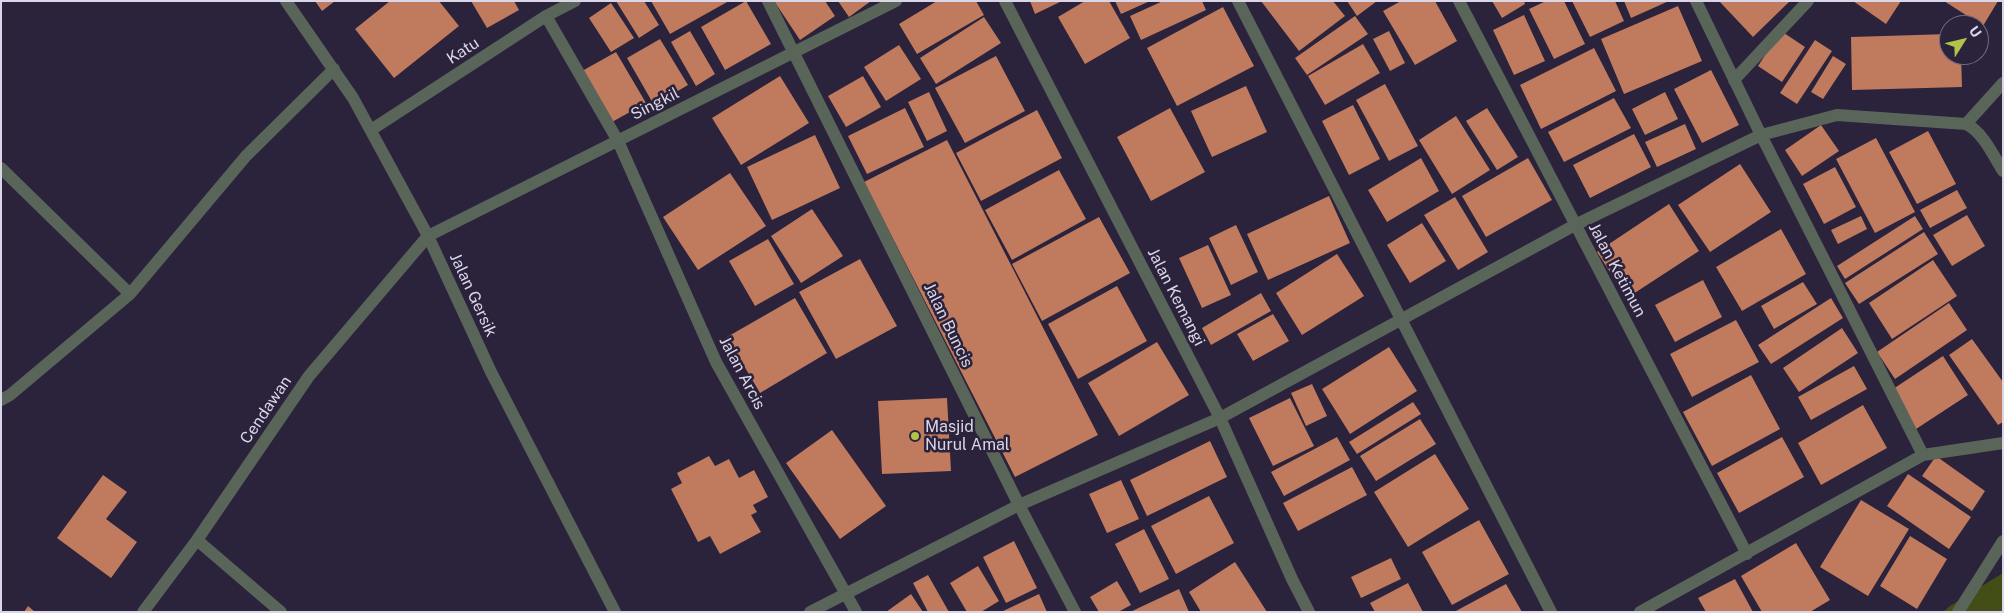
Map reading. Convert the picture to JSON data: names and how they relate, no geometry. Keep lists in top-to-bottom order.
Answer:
{
  "streets": {
    "street": [
      "Katu",
      "Singkil",
      "Jalan Ketimun",
      "Jalan Gersik",
      "Jalan Kemangi",
      "Jalan Buncis",
      "Jalan Arcis",
      "Cendawan"
    ]
  },
  "crossings": [
    ["Katu", "Jalan Gersik"],
    ["Katu", "Jalan Arcis"],
    ["Singkil", "Jalan Gersik"],
    ["Singkil", "Jalan Buncis"],
    ["Singkil", "Jalan Arcis"],
    ["Singkil", "Cendawan"],
    ["Jalan Gersik", "Cendawan"]
  ],
  "places": ["Masjid Nurul Amal"],
  "north": "top right"
}
